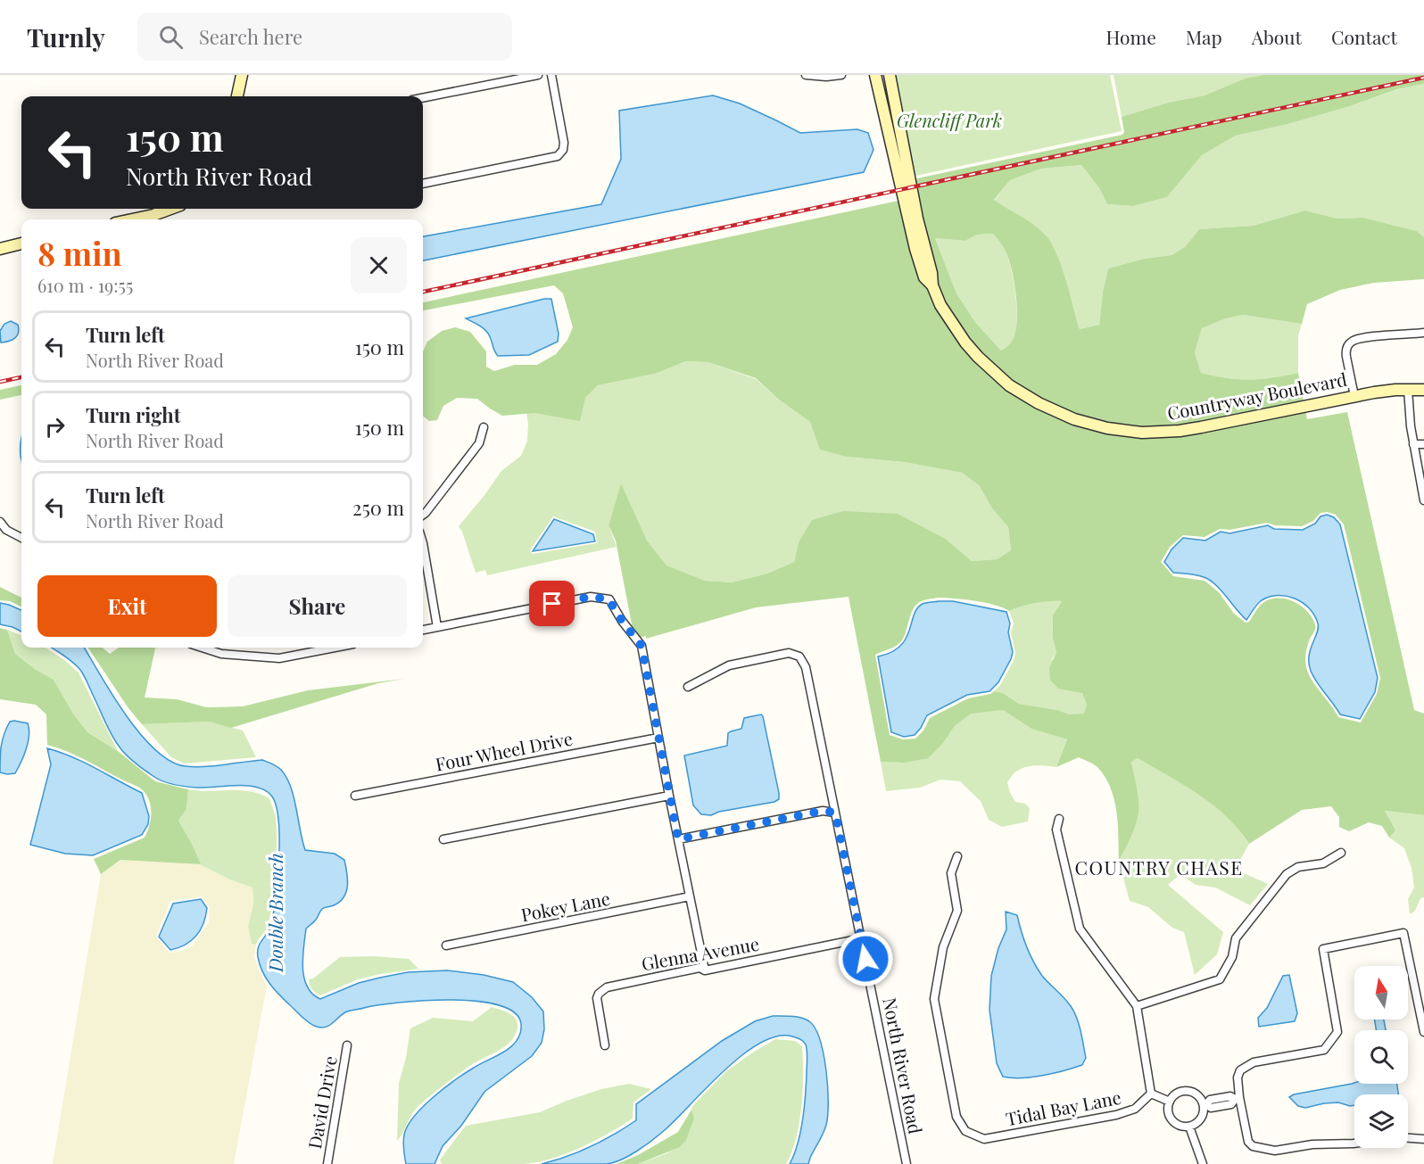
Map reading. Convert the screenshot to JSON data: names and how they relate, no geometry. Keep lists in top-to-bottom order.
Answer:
{
  "streets": {
    "street": [
      "Countryway Boulevard",
      "Four Wheel Drive",
      "Pokey Lane",
      "Glenna Avenue",
      "North River Road",
      "David Drive",
      "Tidal Bay Lane"
    ]
  },
  "crossings": [
    ["Glenna Avenue", "North River Road"]
  ],
  "districts": ["COUNTRY CHASE"],
  "water": ["Double Branch"],
  "parks": ["Glencliff Park"],
  "north": "top",
  "page": {
    "header": "Turnly",
    "search": "Search here",
    "nav": [
      "Home",
      "Map",
      "About",
      "Contact"
    ],
    "turn": ["150 m", "North River Road"],
    "heading": ["8 min", "610 m · 19:55"],
    "list": [
      {
        "name": "Turn left",
        "note": "North River Road",
        "value": "150 m"
      },
      {
        "name": "Turn right",
        "note": "North River Road",
        "value": "150 m"
      },
      {
        "name": "Turn left",
        "note": "North River Road",
        "value": "250 m"
      }
    ],
    "buttons": ["Exit", "Share"]
  }
}
